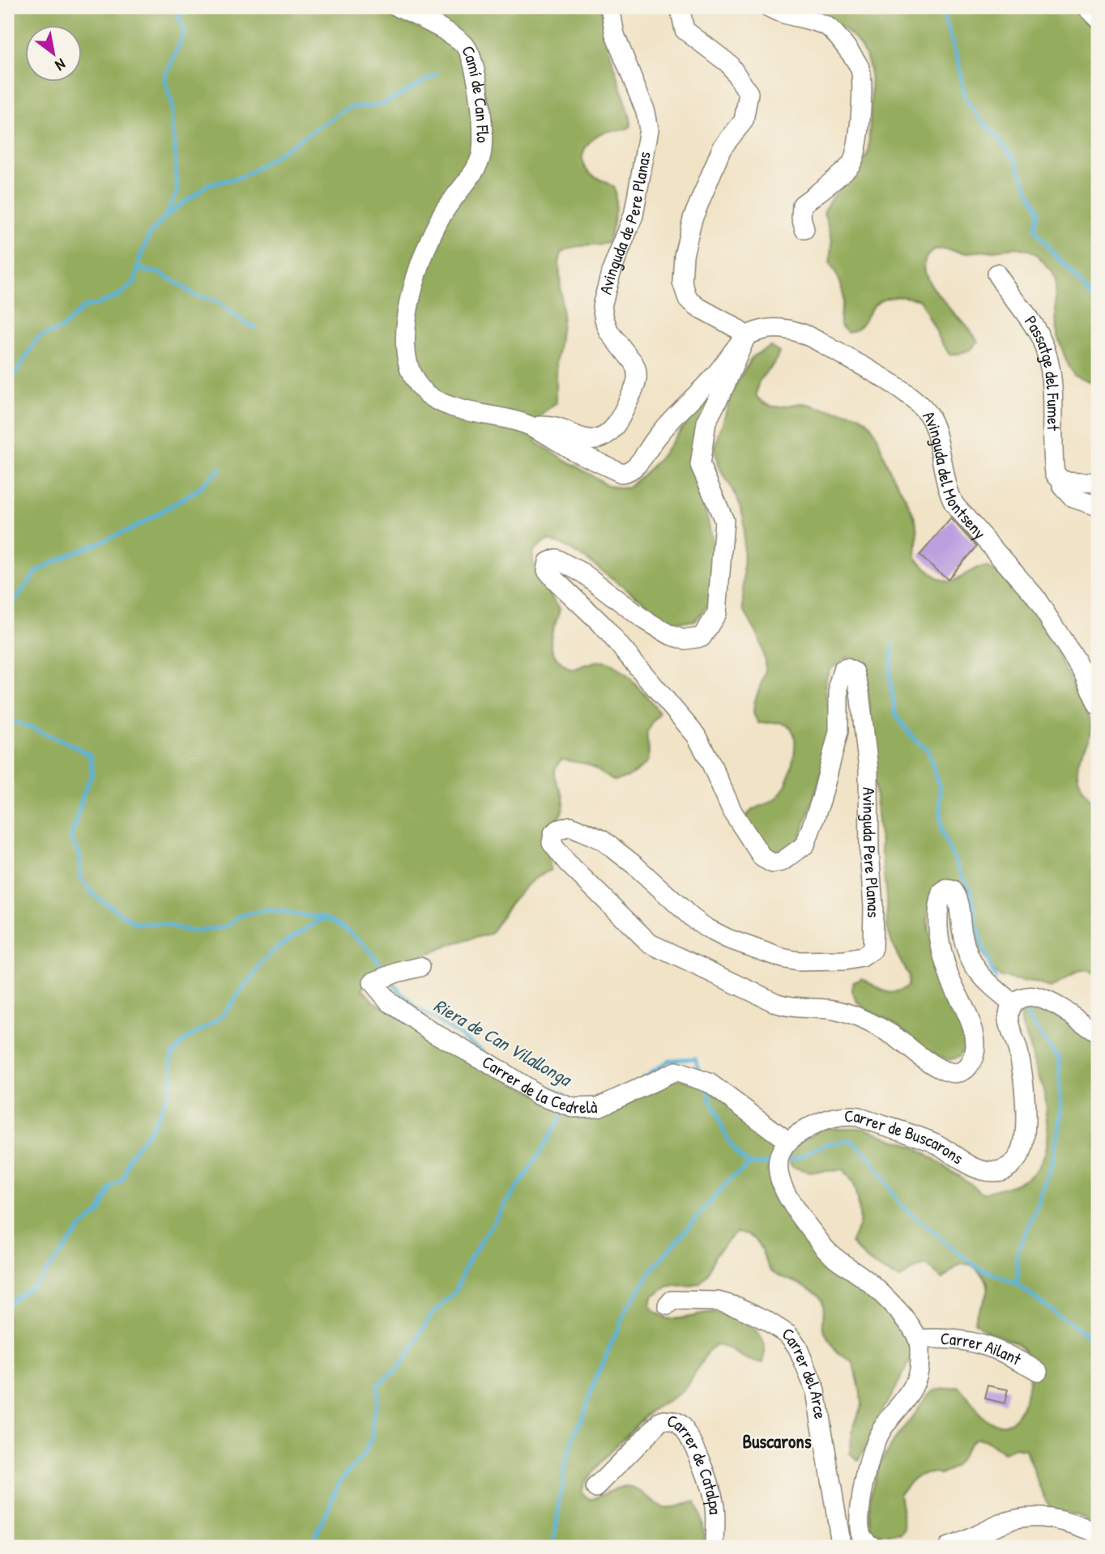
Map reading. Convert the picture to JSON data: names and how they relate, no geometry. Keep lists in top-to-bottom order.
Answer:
{
  "streets": {
    "street": [
      "Camí de Can Flo",
      "Avinguda de Pere Planas",
      "Passatge del Fumet",
      "Avinguda del Montseny",
      "Avinguda Pere Planas",
      "Carrer de la Cedrelà",
      "Carrer de Buscarons",
      "Carrer Ailant",
      "Carrer del Arce",
      "Carrer de Catalpa"
    ]
  },
  "crossings": [
    ["Camí de Can Flo", "Avinguda de Pere Planas"],
    ["Avinguda del Montseny", "Avinguda Pere Planas"],
    ["Avinguda Pere Planas", "Carrer de Buscarons"],
    ["Carrer de la Cedrelà", "Carrer de Buscarons"]
  ],
  "districts": ["Buscarons"],
  "water": ["Riera de Can Vilallonga"],
  "north": "bottom right"
}
